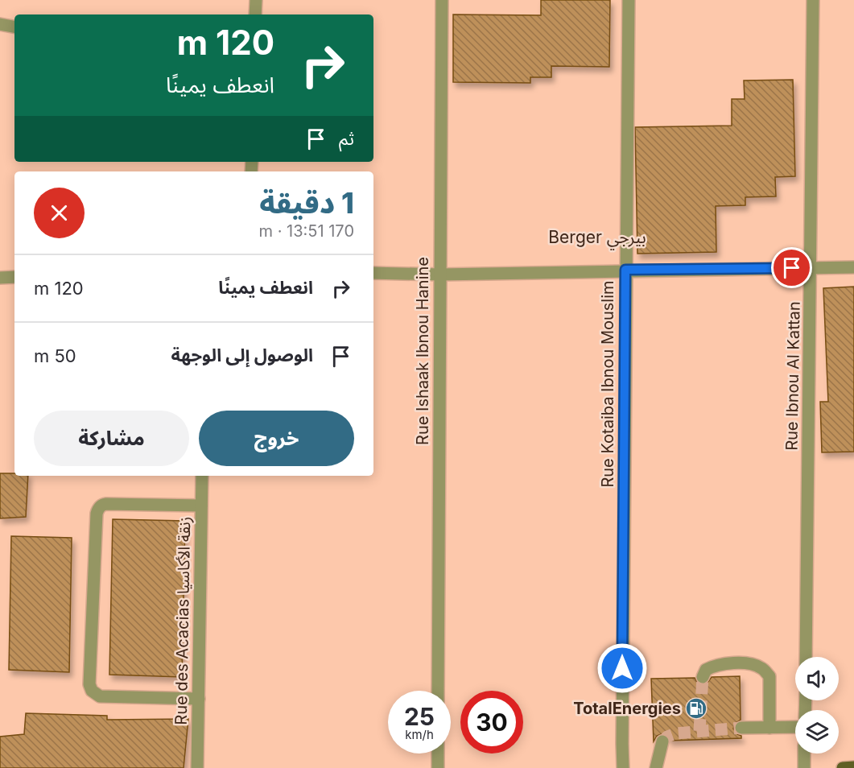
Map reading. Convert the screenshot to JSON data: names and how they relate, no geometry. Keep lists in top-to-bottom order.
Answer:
{
  "streets": {
    "street": [
      "Rue Ishaak Ibnou Hanine",
      "Rue Ibnou Al Kattan",
      "Rue Kotaiba Ibnou Mouslim",
      "Rue des Acacias زنقة الأكاسيا"
    ]
  },
  "districts": ["Berger بيرجي"],
  "places": {
    "fuel station": ["TotalEnergies"]
  },
  "page": {
    "turn": ["120 m", "انعطف يمينًا"],
    "then": "ثم",
    "heading": ["1 دقيقة", "170 m · 13:51"],
    "list": [
      {
        "name": "انعطف يمينًا",
        "value": "120 m"
      },
      {
        "name": "الوصول إلى الوجهة",
        "value": "50 m"
      }
    ],
    "buttons": ["خروج", "مشاركة"],
    "speed": "25 km/h",
    "limit": "30"
  }
}
